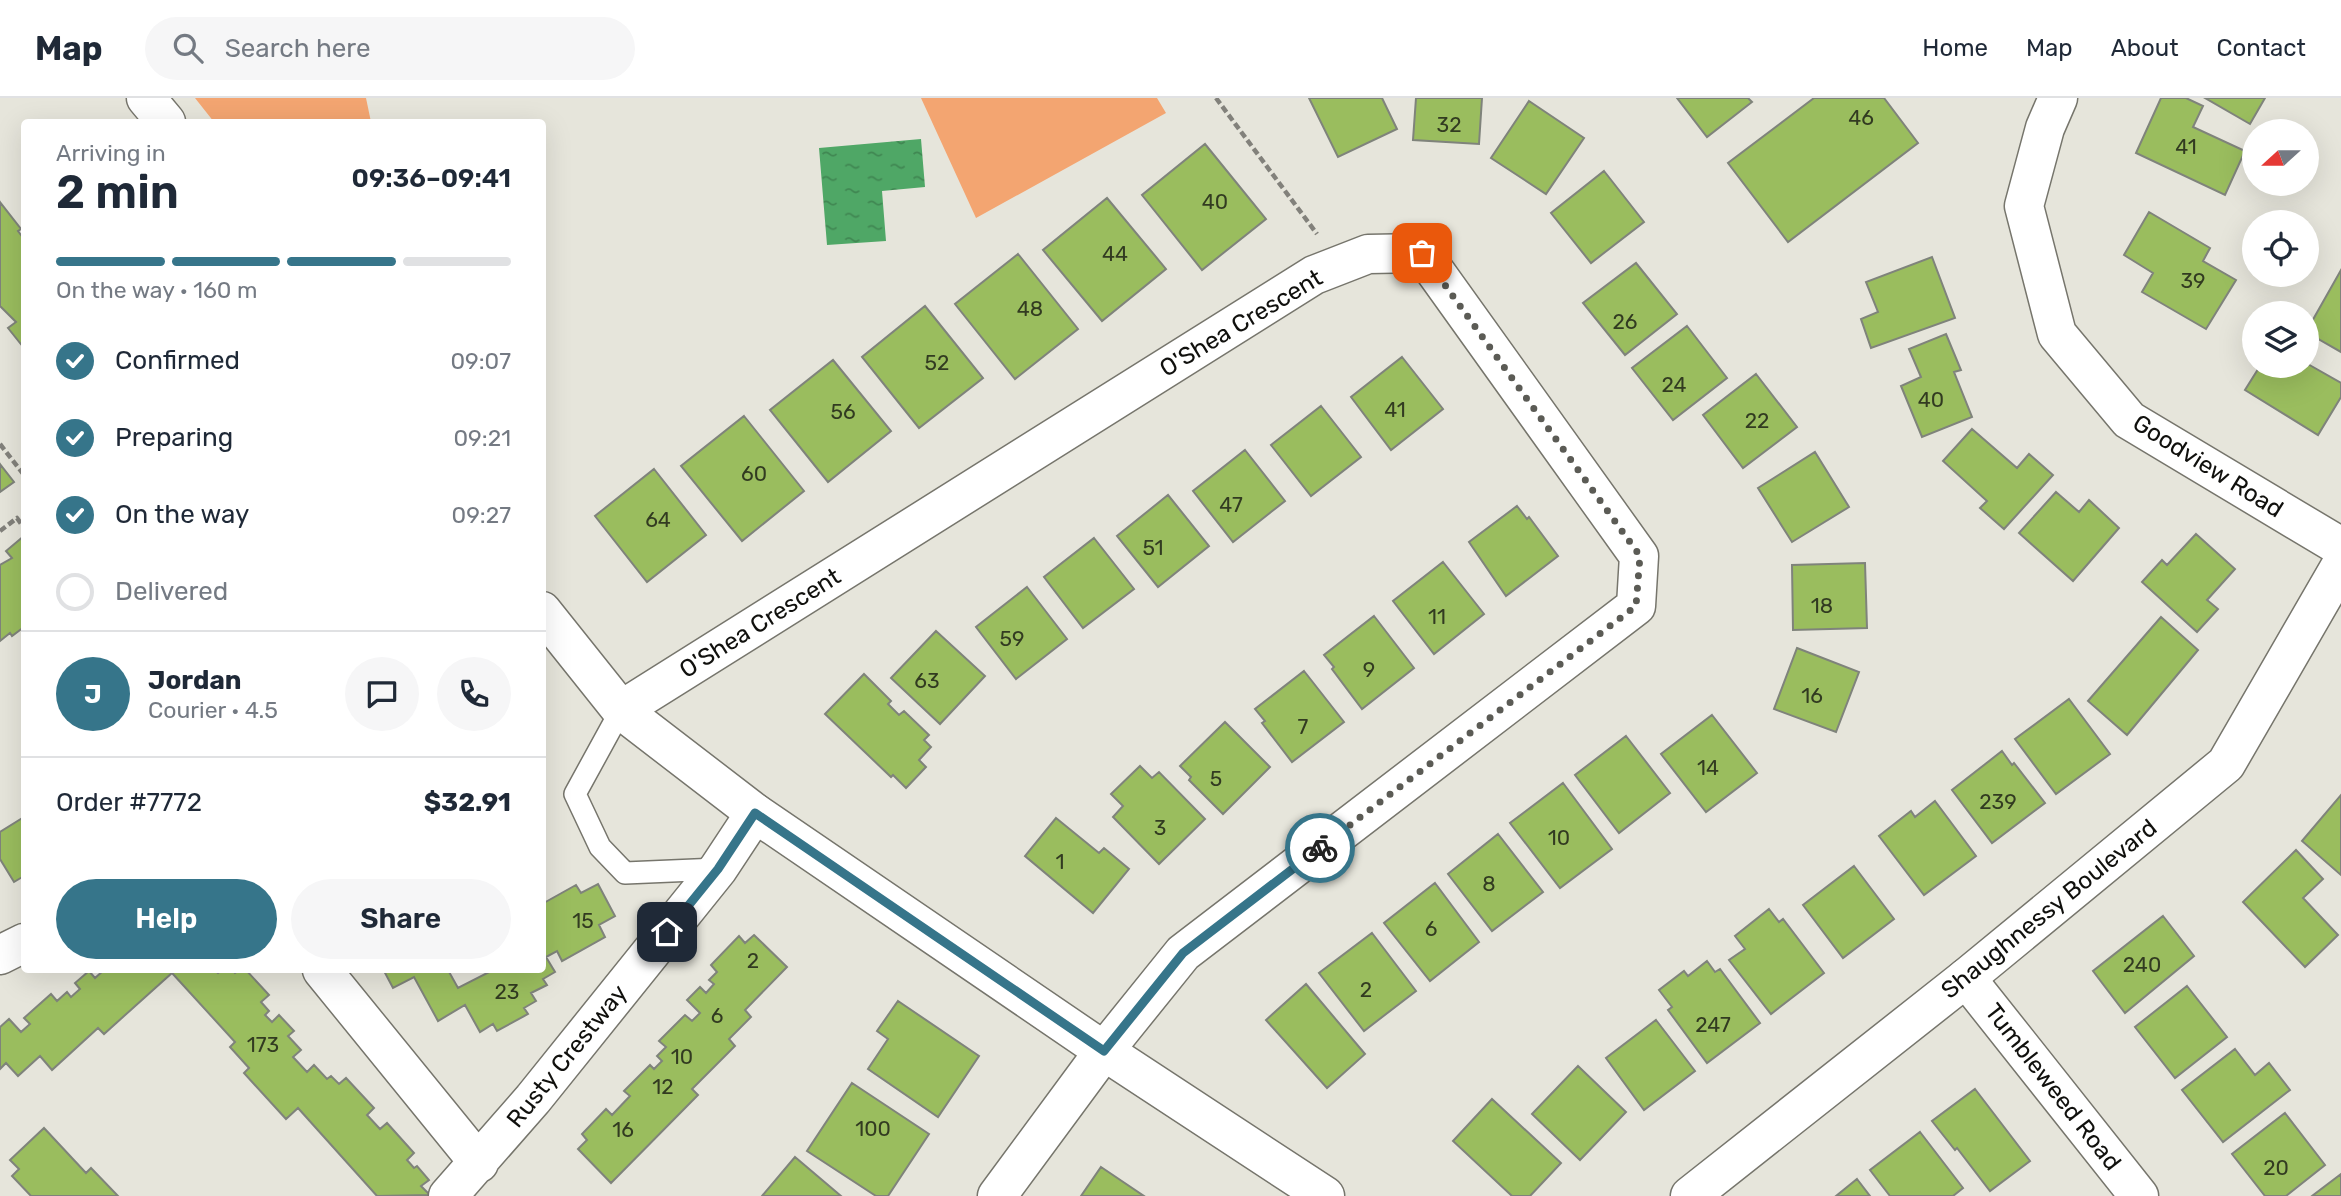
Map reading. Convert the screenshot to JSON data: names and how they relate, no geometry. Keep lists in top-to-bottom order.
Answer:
{
  "streets": {
    "street": [
      "O'Shea Crescent",
      "Goodview Road",
      "Shaughnessy Boulevard",
      "Rusty Crestway",
      "Tumbleweed Road"
    ]
  },
  "crossings": [
    ["Shaughnessy Boulevard", "Tumbleweed Road"]
  ],
  "house_numbers": [
    "46",
    "32",
    "41",
    "40",
    "44",
    "39",
    "48",
    "26",
    "52",
    "24",
    "40",
    "41",
    "56",
    "22",
    "60",
    "47",
    "64",
    "51",
    "18",
    "11",
    "59",
    "9",
    "63",
    "16",
    "7",
    "14",
    "5",
    "239",
    "3",
    "10",
    "1",
    "8",
    "15",
    "6",
    "2",
    "240",
    "2",
    "23",
    "6",
    "247",
    "173",
    "10",
    "12",
    "100",
    "16",
    "20"
  ],
  "north": "left",
  "page": {
    "header": "Map",
    "search": "Search here",
    "nav": [
      "Home",
      "Map",
      "About",
      "Contact"
    ],
    "heading": ["2 min", "Arriving in", "09:36–09:41"],
    "panel": [
      "Jordan",
      "Courier · 4.5",
      "Order #7772",
      "$32.91"
    ],
    "bar": "On the way · 160 m",
    "list": [
      ["Confirmed", "09:07"],
      ["Preparing", "09:21"],
      ["On the way", "09:27"],
      "Delivered"
    ],
    "round": "J",
    "buttons": ["Help", "Share"]
  }
}
